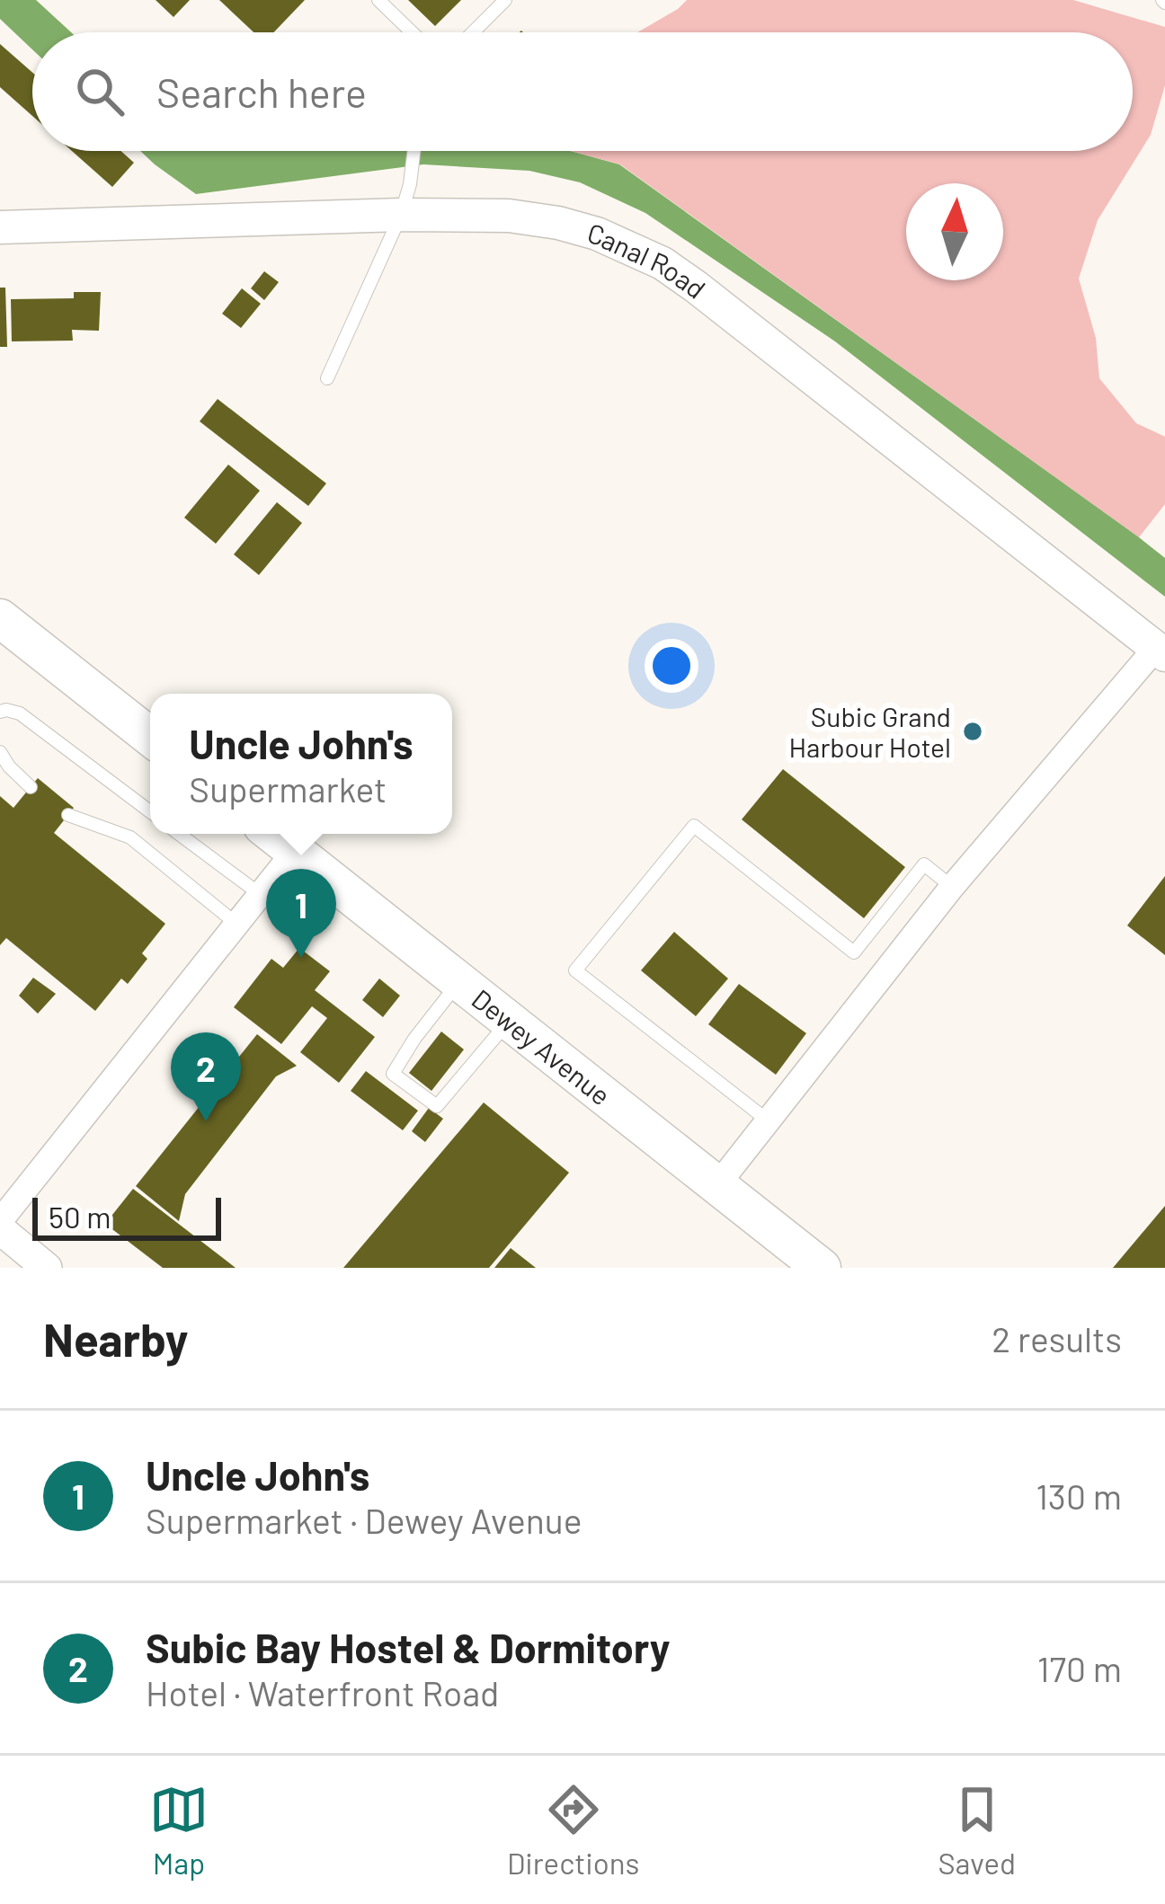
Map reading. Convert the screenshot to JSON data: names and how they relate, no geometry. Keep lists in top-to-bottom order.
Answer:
{
  "streets": {
    "main road": ["Canal Road", "Dewey Avenue"]
  },
  "places": ["Subic Grand Harbour Hotel"],
  "scale_bar": "50 m",
  "north": "top",
  "page": {
    "search": "Search here",
    "popup": ["Uncle John's", "Supermarket"],
    "pins": ["1", "2"],
    "scale": "50 m",
    "heading": ["Nearby", "2 results"],
    "list": [
      {
        "mark": "1",
        "name": "Uncle John's",
        "note": "Supermarket · Dewey Avenue",
        "value": "130 m"
      },
      {
        "mark": "2",
        "name": "Subic Bay Hostel & Dormitory",
        "note": "Hotel · Waterfront Road",
        "value": "170 m"
      }
    ],
    "nav": ["Map", "Directions", "Saved"]
  }
}
